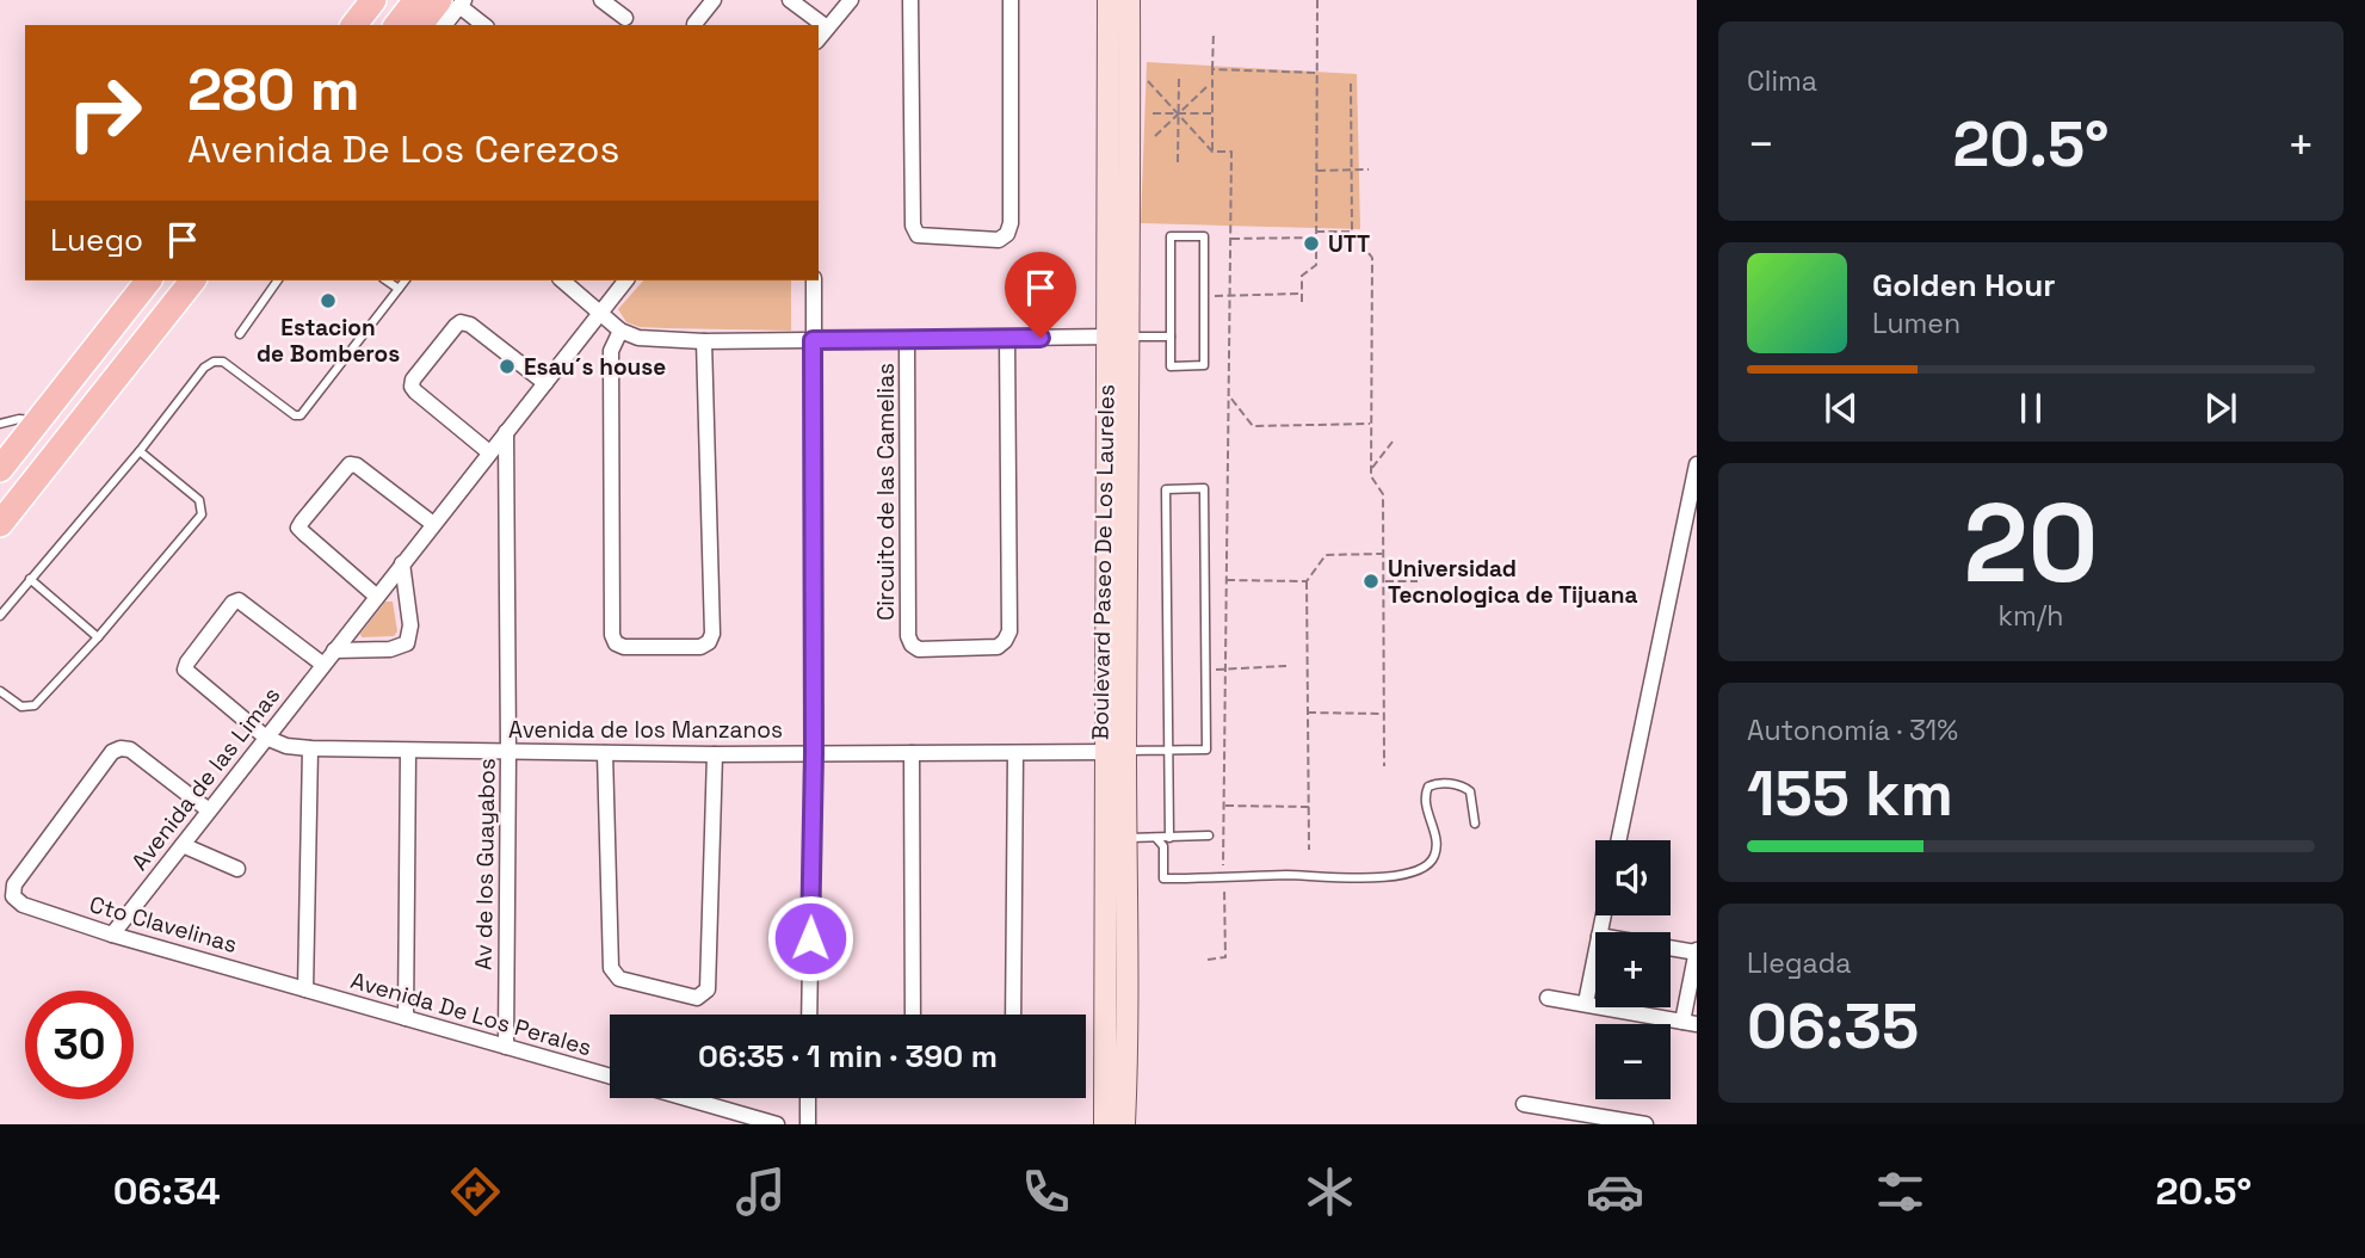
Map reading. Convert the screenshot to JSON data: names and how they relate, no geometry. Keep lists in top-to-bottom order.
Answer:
{
  "streets": {
    "street": [
      "Circuito de las Camelias",
      "Boulevard Paseo De Los Laureles",
      "Avenida de los Manzanos",
      "Avenida de las Limas",
      "Av de los Guayabos",
      "Cto Clavelinas",
      "Avenida De Los Perales"
    ]
  },
  "crossings": [
    ["Boulevard Paseo De Los Laureles", "Avenida de los Manzanos"],
    ["Avenida de los Manzanos", "Avenida de las Limas"],
    ["Avenida de los Manzanos", "Av de los Guayabos"],
    ["Avenida de las Limas", "Av de los Guayabos"],
    ["Avenida de las Limas", "Cto Clavelinas"],
    ["Av de los Guayabos", "Avenida De Los Perales"],
    ["Cto Clavelinas", "Avenida De Los Perales"]
  ],
  "places": [
    "UTT",
    "Estacion de Bomberos",
    "Esau´s house",
    "Universidad Tecnologica de Tijuana"
  ],
  "page": {
    "tile": [
      "Clima",
      ["20", "km/h"],
      ["Autonomía · 31%", "155 km"],
      ["Llegada", "06:35"]
    ],
    "turn": ["280 m", "Avenida De Los Cerezos"],
    "heat": ["−", "20.5°", "+"],
    "then": "Luego",
    "song": ["Golden Hour", "Lumen"],
    "map_buttons": ["+", "−"],
    "limit": "30",
    "trip": "06:35 · 1 min · 390 m",
    "tabs": ["06:34", "20.5°"]
  }
}
